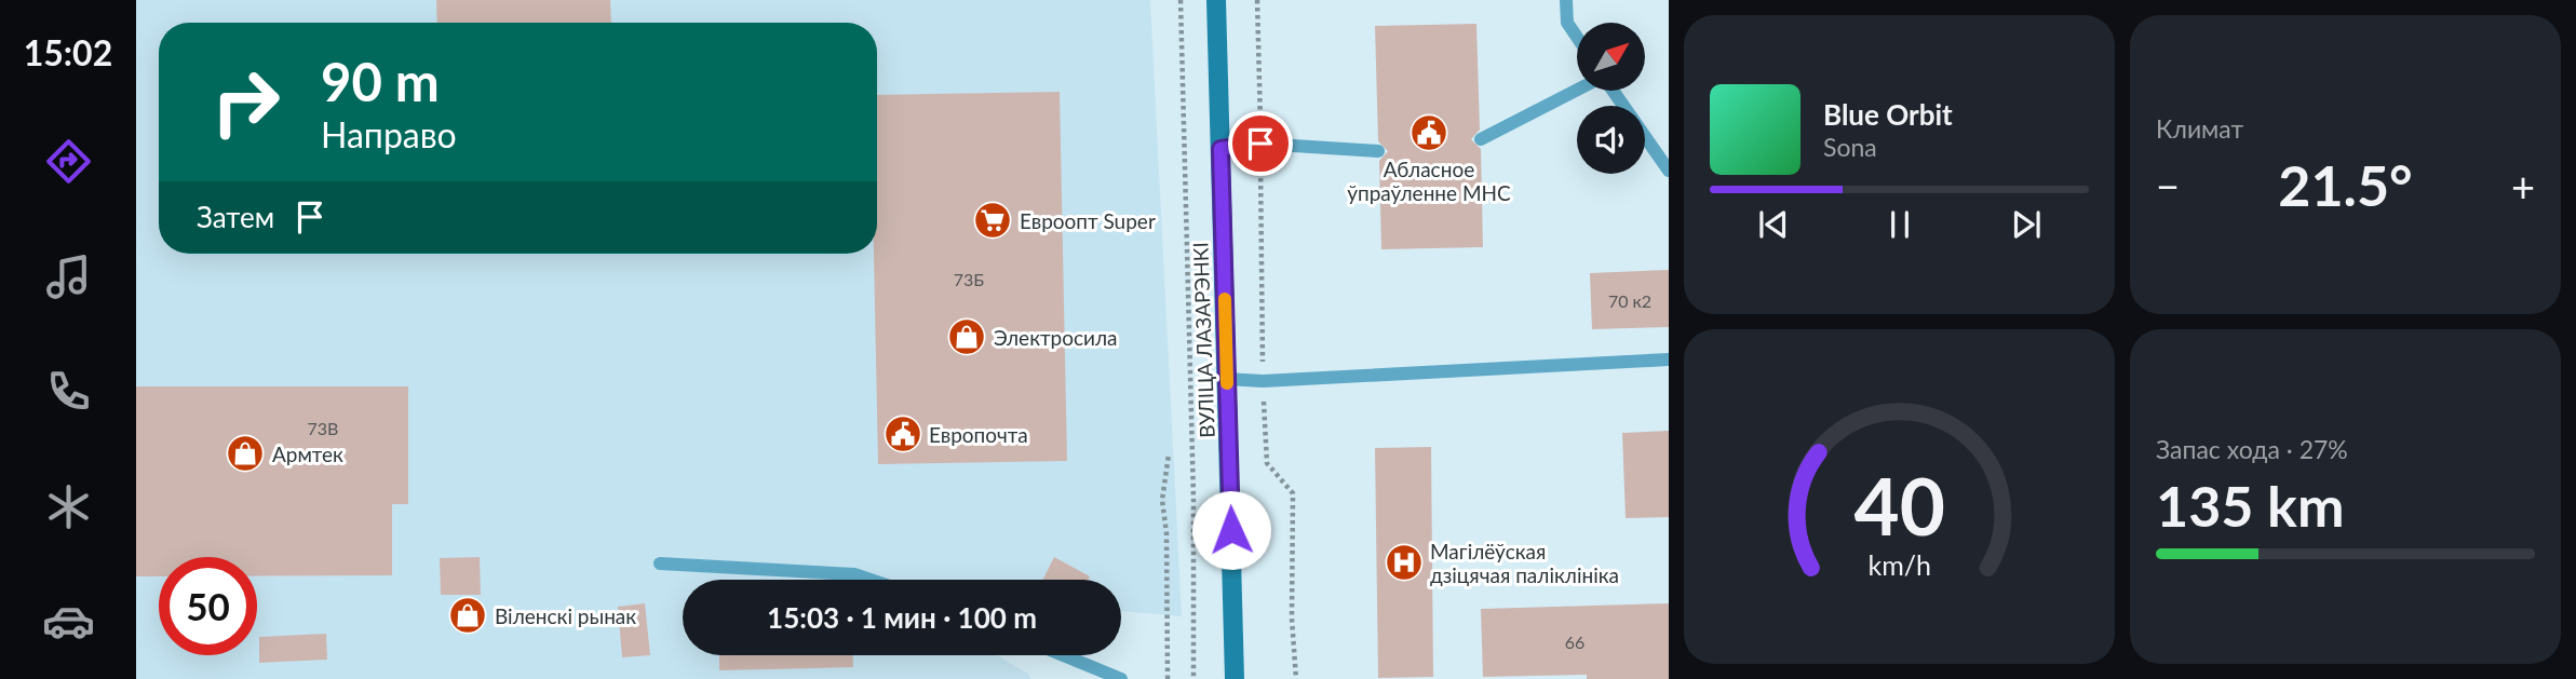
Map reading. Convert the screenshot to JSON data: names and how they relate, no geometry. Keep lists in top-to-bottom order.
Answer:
{
  "streets": {
    "main road": ["ВУЛІЦА ЛАЗАРЭНКІ"]
  },
  "places": {
    "public building": ["Абласное ўпраўленне МНС", "Европочта"],
    "supermarket": ["Евроопт Super"],
    "shop": ["Электросила", "Армтек", "Віленскі рынак"],
    "hospital": ["Магілёўская дзіцячая паліклініка"]
  },
  "house_numbers": [
    "73Б",
    "70 к2",
    "73В",
    "66"
  ],
  "north": "top right",
  "page": {
    "tabs": "15:02",
    "tile": [
      "Климат",
      ["Запас хода · 27%", "135 km"]
    ],
    "turn": ["90 m", "Направо"],
    "song": ["Blue Orbit", "Sona"],
    "heat": ["−", "21.5°", "+"],
    "then": "Затем",
    "limit": "50",
    "trip": "15:03 · 1 мин · 100 m",
    "gauge": ["40", "km/h"]
  }
}
